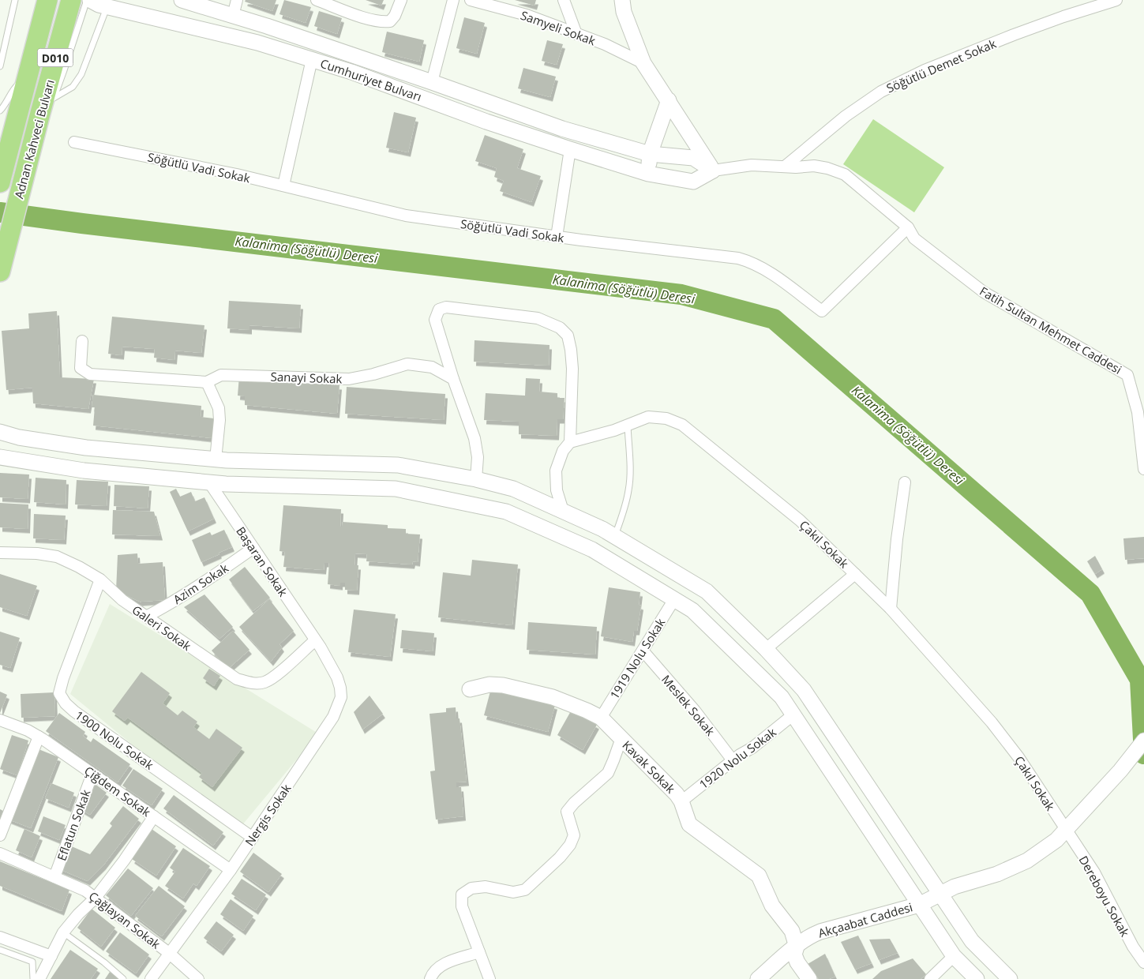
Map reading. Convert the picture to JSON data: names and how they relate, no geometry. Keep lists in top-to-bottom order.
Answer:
{
  "streets": {
    "highway": ["D010", "Adnan Kahveci Bulvarı"],
    "street": [
      "Samyeli Sokak",
      "Söğütlü Demet Sokak",
      "Cumhuriyet Bulvarı",
      "Söğütlü Vadi Sokak",
      "Fatih Sultan Mehmet Caddesi",
      "Sanayi Sokak",
      "Çakıl Sokak",
      "Başaran Sokak",
      "Azim Sokak",
      "Galeri Sokak",
      "1919 Nolu Sokak",
      "Meslek Sokak",
      "1900 Nolu Sokak",
      "1920 Nolu Sokak",
      "Kavak Sokak",
      "Çiğdem Sokak",
      "Nergis Sokak",
      "Eflatun Sokak",
      "Dereboyu Sokak",
      "Çağlayan Sokak",
      "Akçaabat Caddesi"
    ]
  },
  "crossings": [
    ["Söğütlü Demet Sokak", "Fatih Sultan Mehmet Caddesi"],
    ["Cumhuriyet Bulvarı", "Fatih Sultan Mehmet Caddesi"],
    ["Söğütlü Vadi Sokak", "Fatih Sultan Mehmet Caddesi"],
    ["Çakıl Sokak", "Dereboyu Sokak"],
    ["Çakıl Sokak", "Akçaabat Caddesi"],
    ["Başaran Sokak", "Azim Sokak"],
    ["Başaran Sokak", "Galeri Sokak"],
    ["Başaran Sokak", "Nergis Sokak"],
    ["Azim Sokak", "Galeri Sokak"],
    ["Galeri Sokak", "1900 Nolu Sokak"],
    ["Galeri Sokak", "Nergis Sokak"],
    ["1919 Nolu Sokak", "Meslek Sokak"],
    ["1919 Nolu Sokak", "Kavak Sokak"],
    ["Meslek Sokak", "1920 Nolu Sokak"],
    ["1900 Nolu Sokak", "Nergis Sokak"],
    ["1920 Nolu Sokak", "Kavak Sokak"],
    ["Kavak Sokak", "Akçaabat Caddesi"],
    ["Çiğdem Sokak", "Nergis Sokak"],
    ["Çiğdem Sokak", "Eflatun Sokak"],
    ["Nergis Sokak", "Çağlayan Sokak"],
    ["Eflatun Sokak", "Çağlayan Sokak"],
    ["Dereboyu Sokak", "Akçaabat Caddesi"]
  ],
  "water": ["Kalanima (Söğütlü) Deresi"]
}
